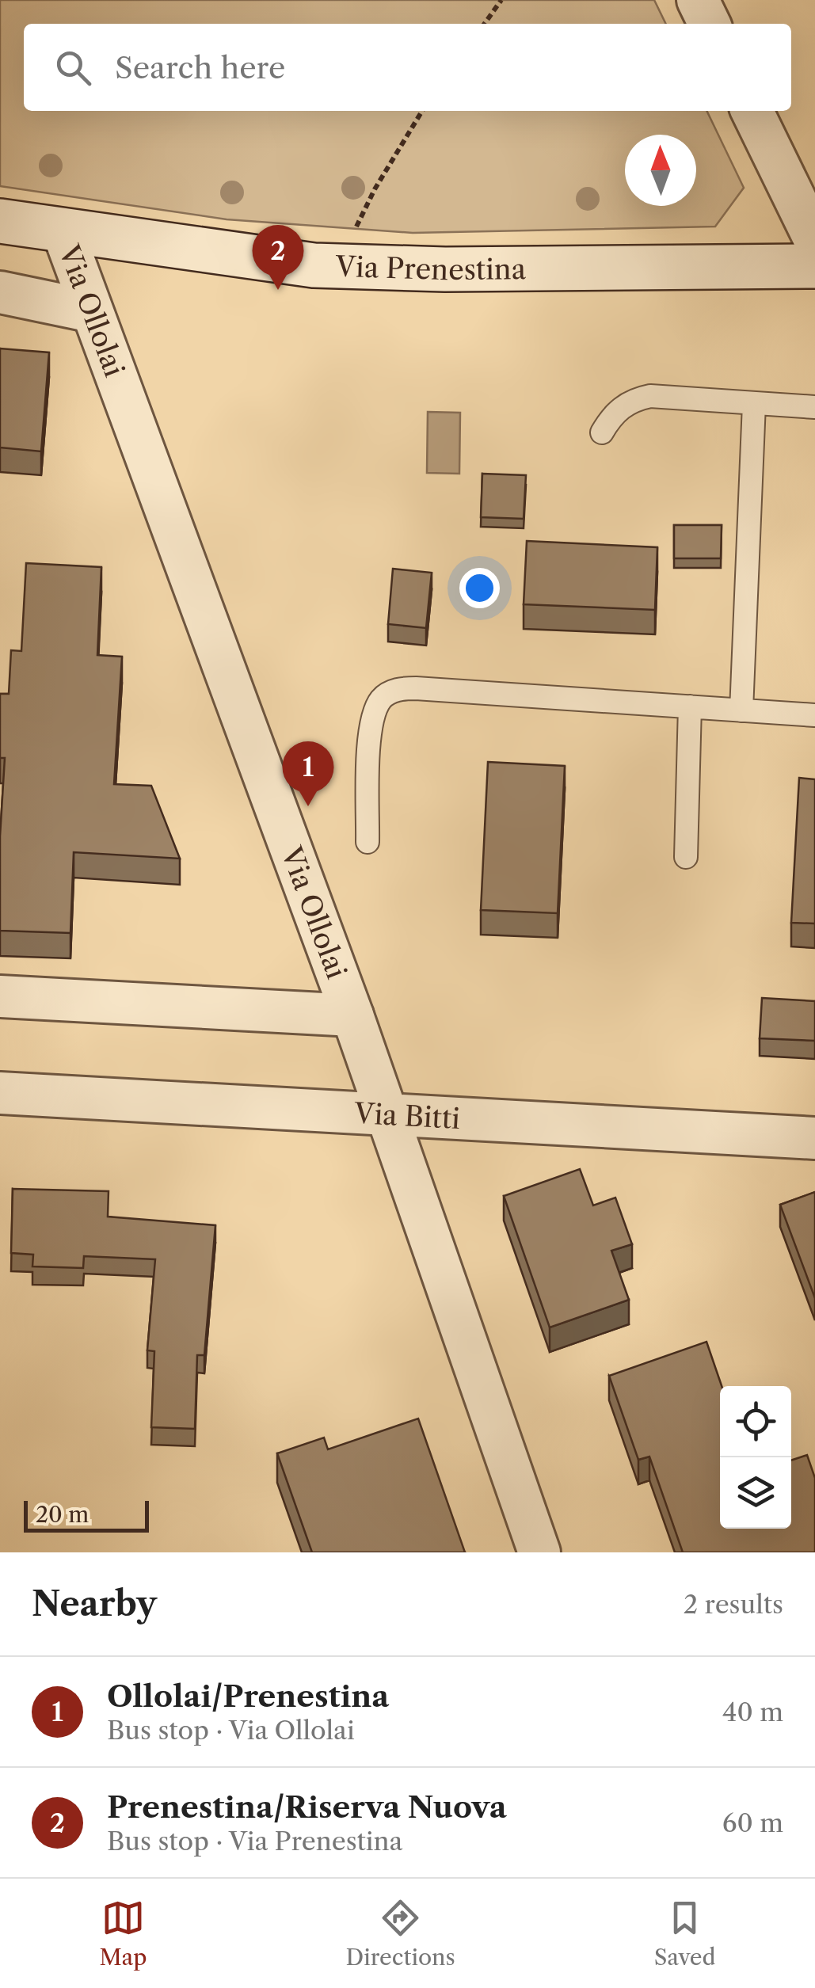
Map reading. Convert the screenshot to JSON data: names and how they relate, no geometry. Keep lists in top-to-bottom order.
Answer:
{
  "streets": {
    "main road": ["Via Prenestina"],
    "street": ["Via Ollolai", "Via Bitti"]
  },
  "crossings": [
    ["Via Prenestina", "Via Ollolai"],
    ["Via Ollolai", "Via Bitti"]
  ],
  "scale_bar": "20 m",
  "north": "top",
  "page": {
    "search": "Search here",
    "pins": ["2", "1"],
    "scale": "20 m",
    "heading": ["Nearby", "2 results"],
    "list": [
      {
        "mark": "1",
        "name": "Ollolai/Prenestina",
        "note": "Bus stop · Via Ollolai",
        "value": "40 m"
      },
      {
        "mark": "2",
        "name": "Prenestina/Riserva Nuova",
        "note": "Bus stop · Via Prenestina",
        "value": "60 m"
      }
    ],
    "nav": ["Map", "Directions", "Saved"]
  }
}
